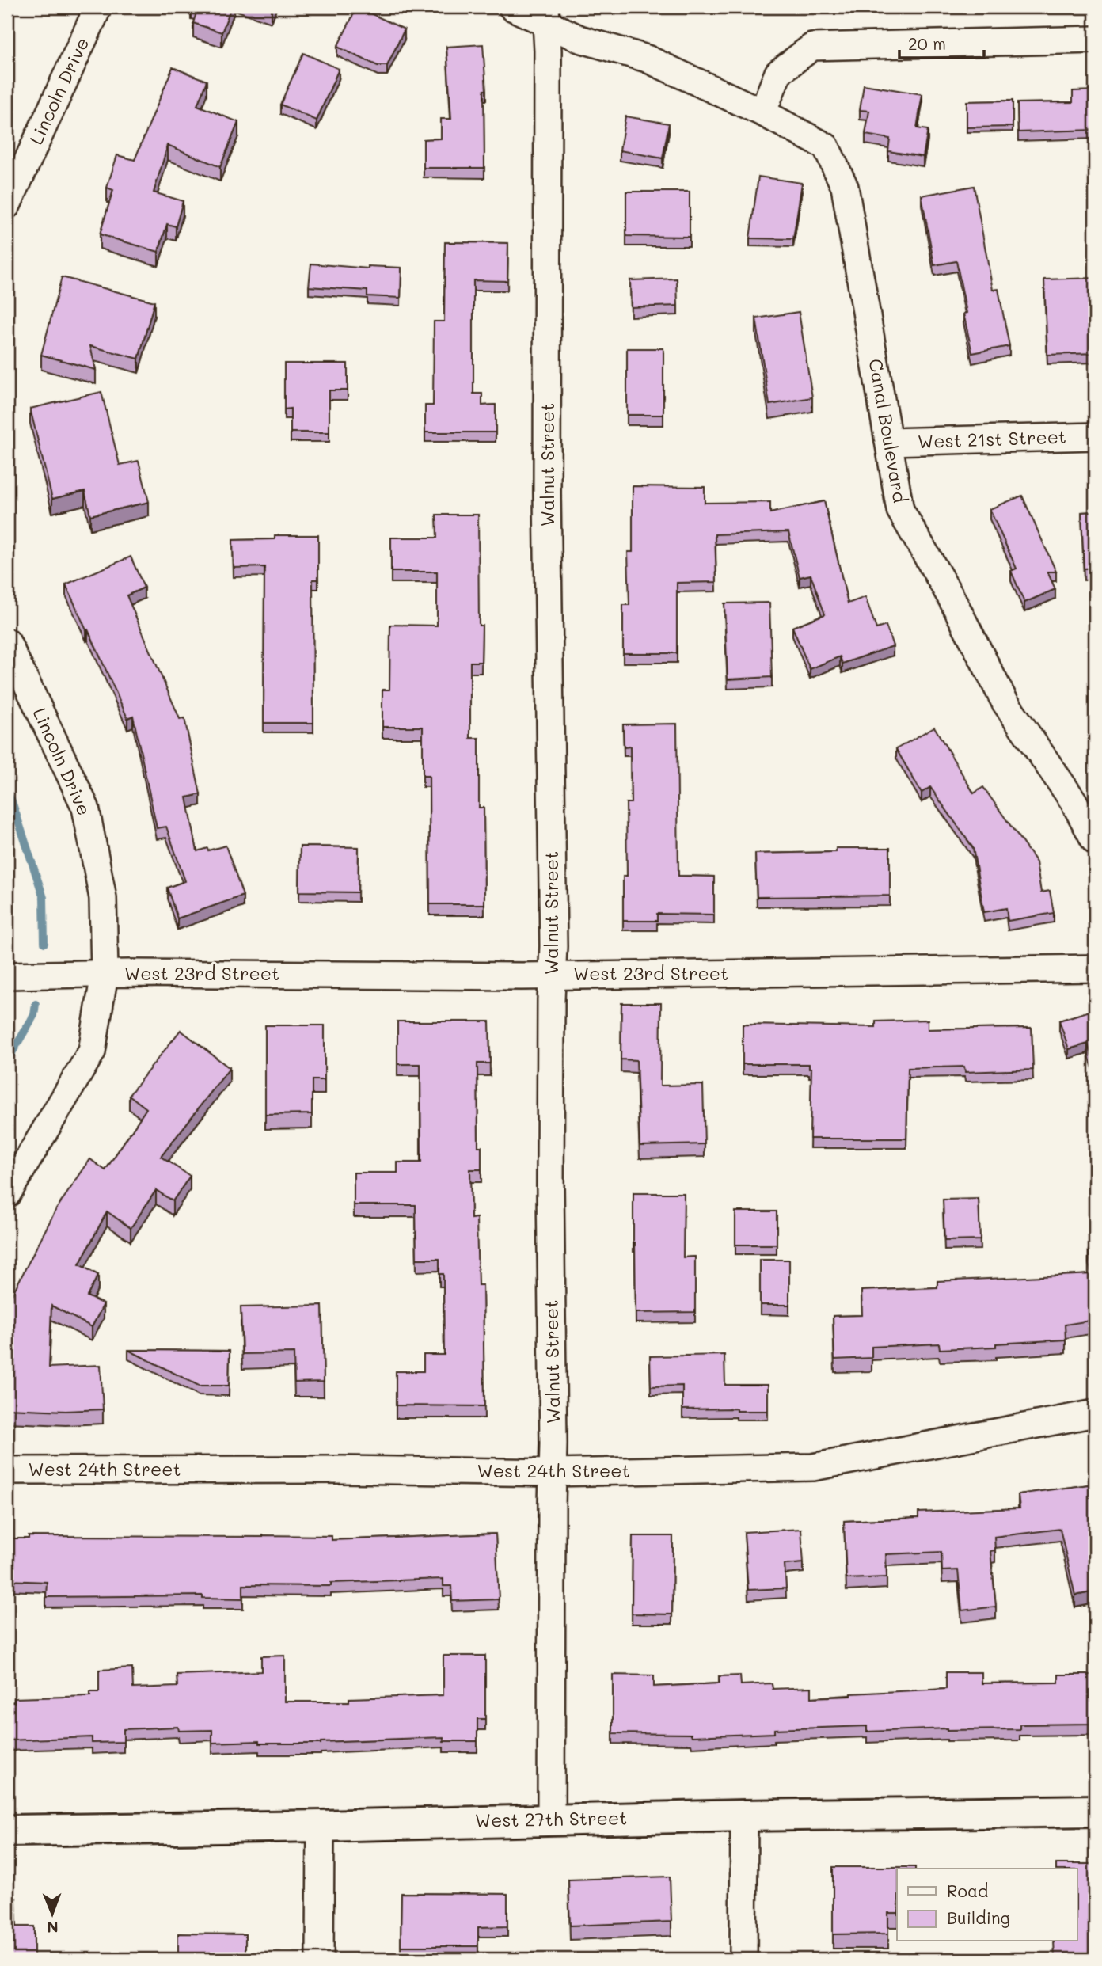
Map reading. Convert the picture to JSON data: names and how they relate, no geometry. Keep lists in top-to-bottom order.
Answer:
{
  "streets": {
    "main road": ["West 27th Street"],
    "street": [
      "Lincoln Drive",
      "Canal Boulevard",
      "West 21st Street",
      "Walnut Street",
      "West 23rd Street",
      "West 24th Street"
    ]
  },
  "crossings": [
    ["Lincoln Drive", "West 23rd Street"],
    ["Canal Boulevard", "West 21st Street"],
    ["Canal Boulevard", "Walnut Street"],
    ["Walnut Street", "West 23rd Street"],
    ["Walnut Street", "West 24th Street"],
    ["Walnut Street", "West 27th Street"]
  ],
  "legend": ["Road", "Building"],
  "scale_bar": "20 m",
  "north": "bottom"
}
